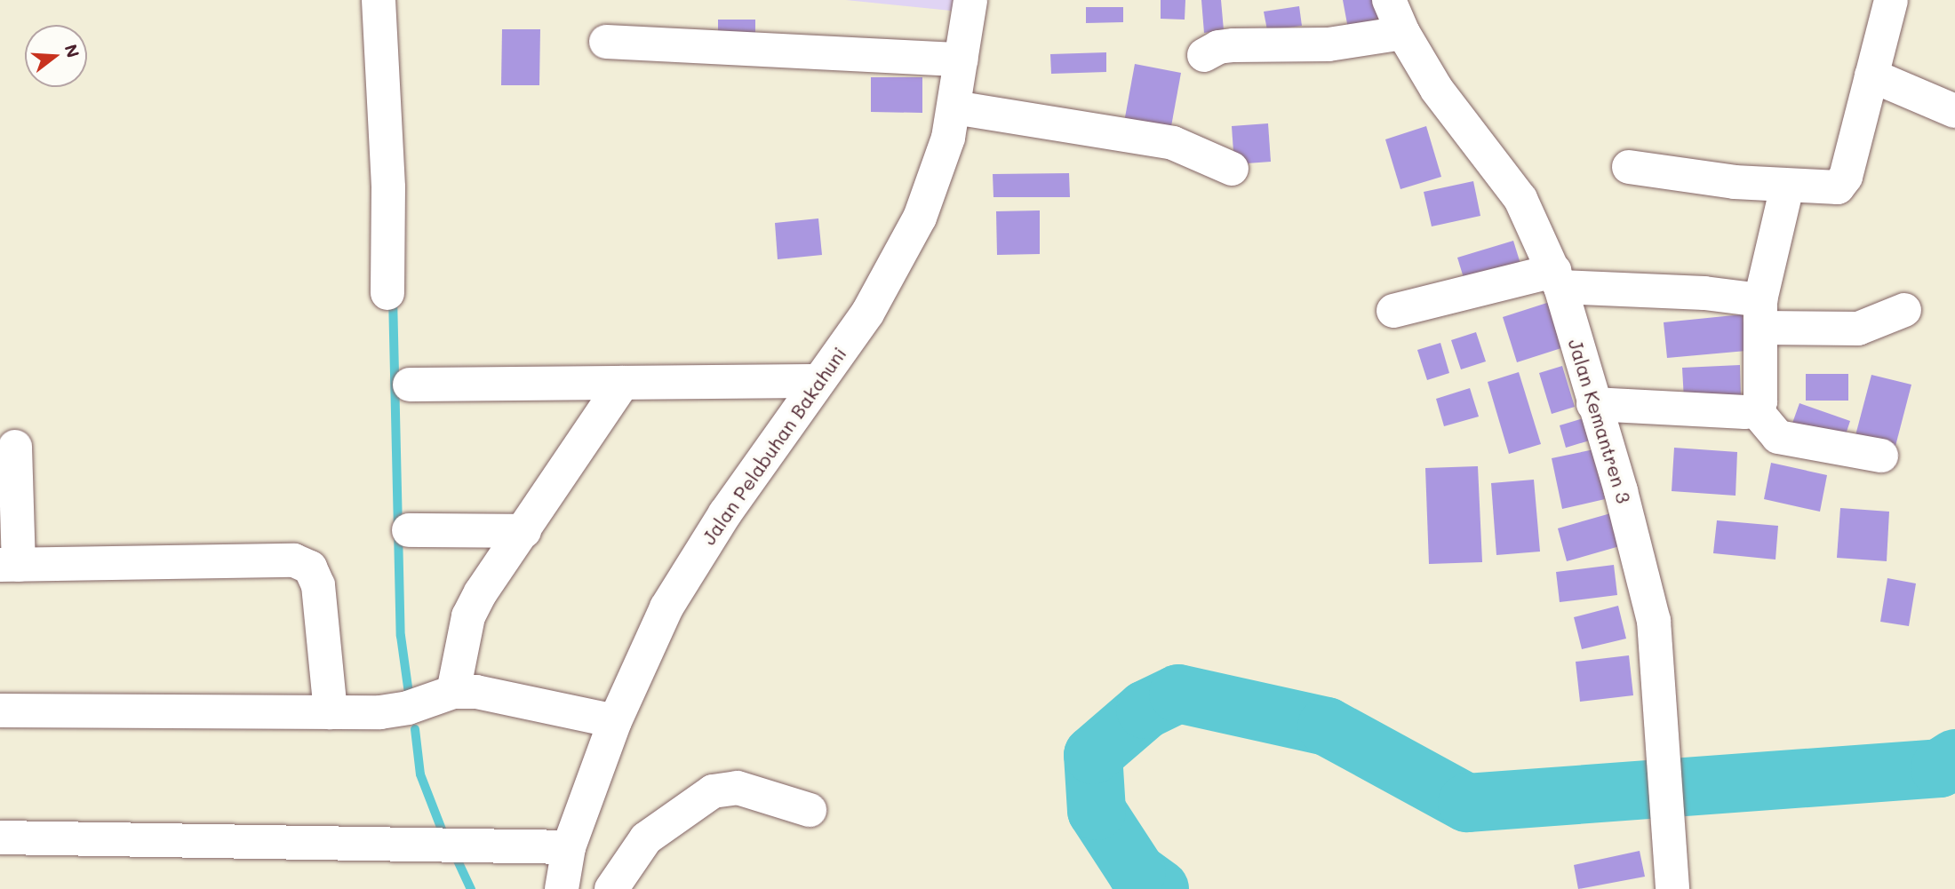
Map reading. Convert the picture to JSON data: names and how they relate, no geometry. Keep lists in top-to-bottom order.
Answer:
{
  "streets": {
    "street": ["Jalan Kemantren 3", "Jalan Pelabuhan Bakahuni"]
  },
  "north": "right"
}
